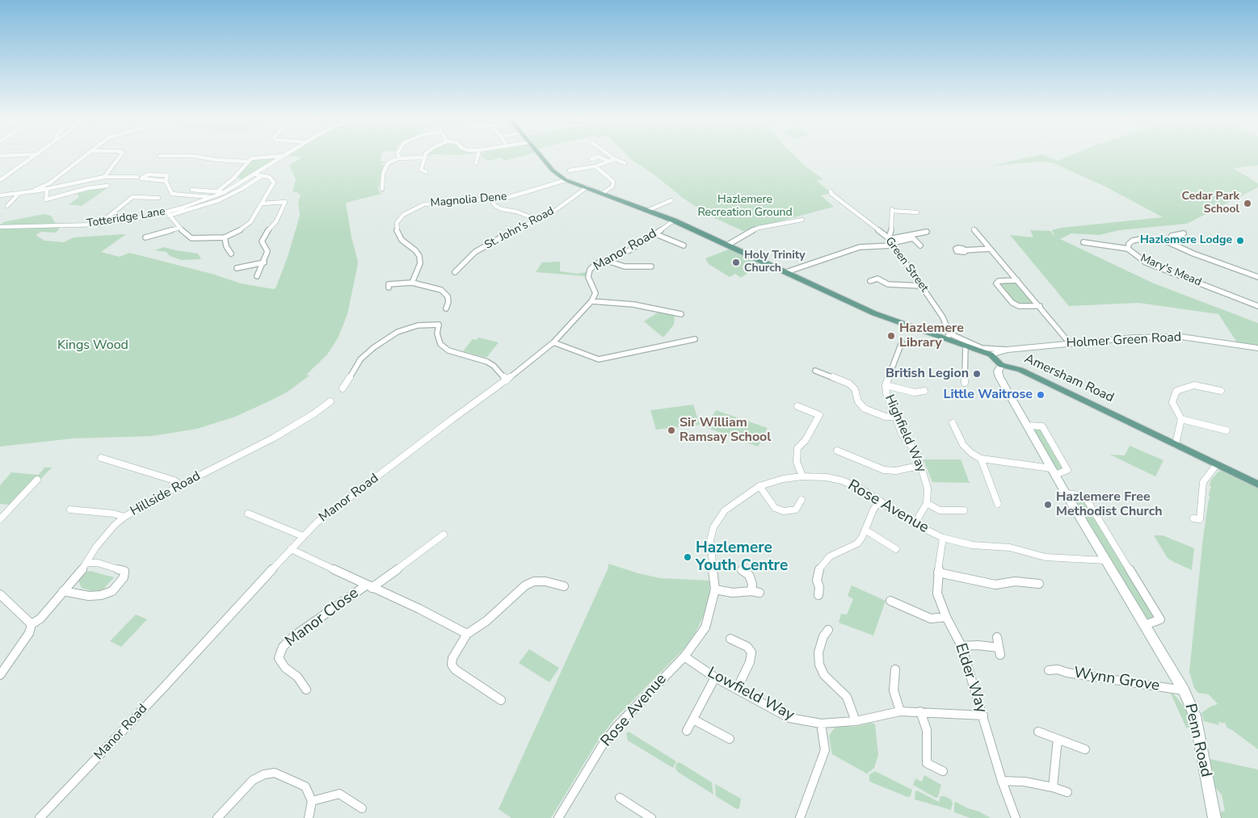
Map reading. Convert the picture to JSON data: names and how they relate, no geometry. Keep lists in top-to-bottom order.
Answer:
{
  "streets": {
    "main road": ["Holmer Green Road", "Amersham Road", "Penn Road"],
    "street": [
      "Magnolia Dene",
      "Totteridge Lane",
      "St. John's Road",
      "Manor Road",
      "Green Street",
      "Mary's Mead",
      "Highfield Way",
      "Hillside Road",
      "Rose Avenue",
      "Manor Close",
      "Elder Way",
      "Wynn Grove",
      "Lowfield Way"
    ]
  },
  "crossings": [
    ["Manor Road", "Manor Close"],
    ["Amersham Road", "Penn Road"],
    ["Highfield Way", "Rose Avenue"],
    ["Rose Avenue", "Elder Way"],
    ["Rose Avenue", "Lowfield Way"],
    ["Rose Avenue", "Penn Road"],
    ["Elder Way", "Lowfield Way"],
    ["Wynn Grove", "Penn Road"]
  ],
  "parks": ["Hazlemere Recreation Ground", "Kings Wood"],
  "places": [
    "Cedar Park School",
    "Hazlemere Lodge",
    "Holy Trinity Church",
    "Hazlemere Library",
    "British Legion",
    "Little Waitrose",
    "Sir William Ramsay School",
    "Hazlemere Free Methodist Church",
    "Hazlemere Youth Centre"
  ]
}
